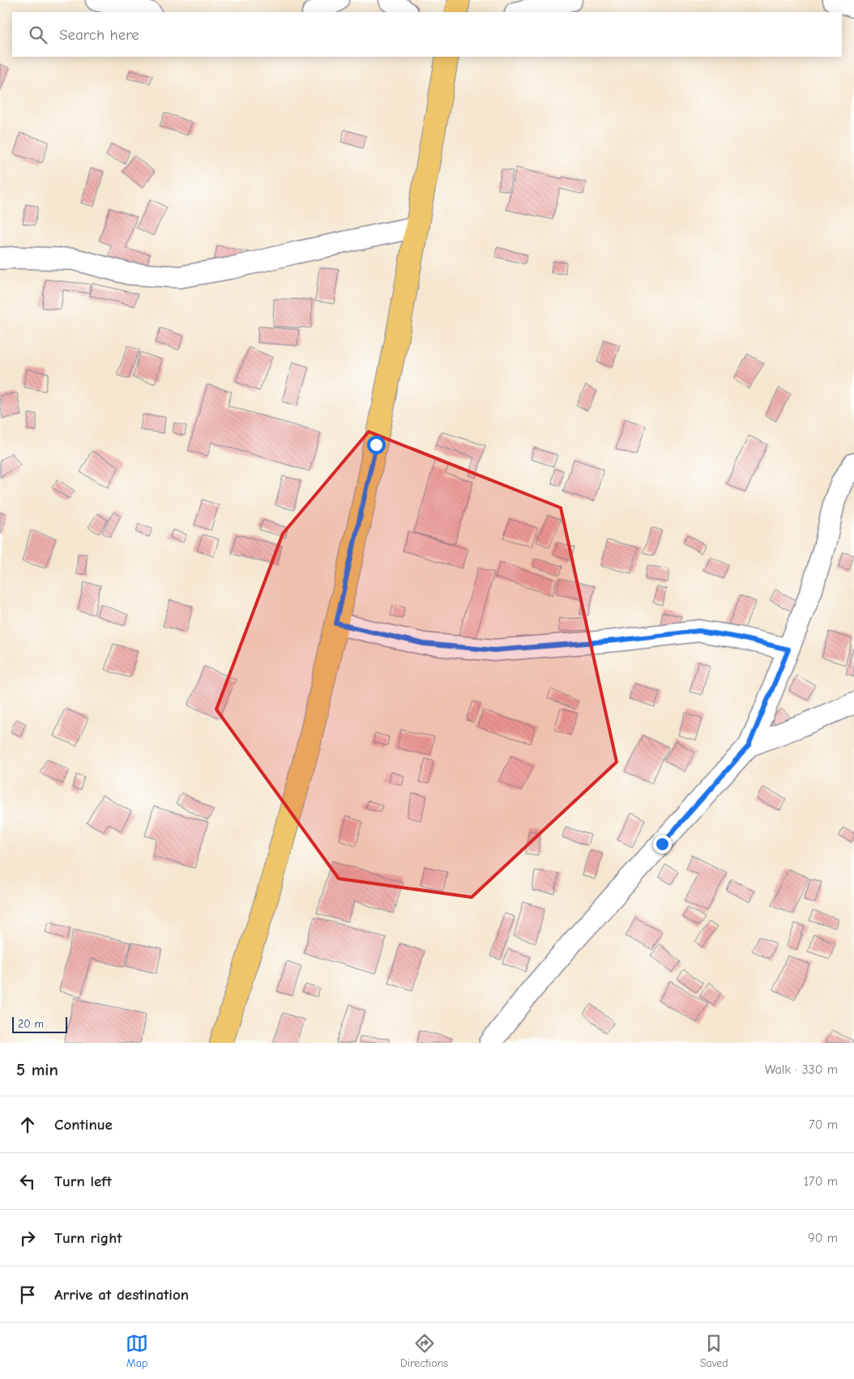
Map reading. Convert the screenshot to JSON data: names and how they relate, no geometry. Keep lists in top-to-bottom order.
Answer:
{
  "scale_bar": "20 m",
  "page": {
    "search": "Search here",
    "scale": "20 m",
    "heading": ["5 min", "Walk · 330 m"],
    "list": [
      ["Continue", "70 m"],
      ["Turn left", "170 m"],
      ["Turn right", "90 m"],
      "Arrive at destination"
    ],
    "nav": ["Map", "Directions", "Saved"]
  }
}
